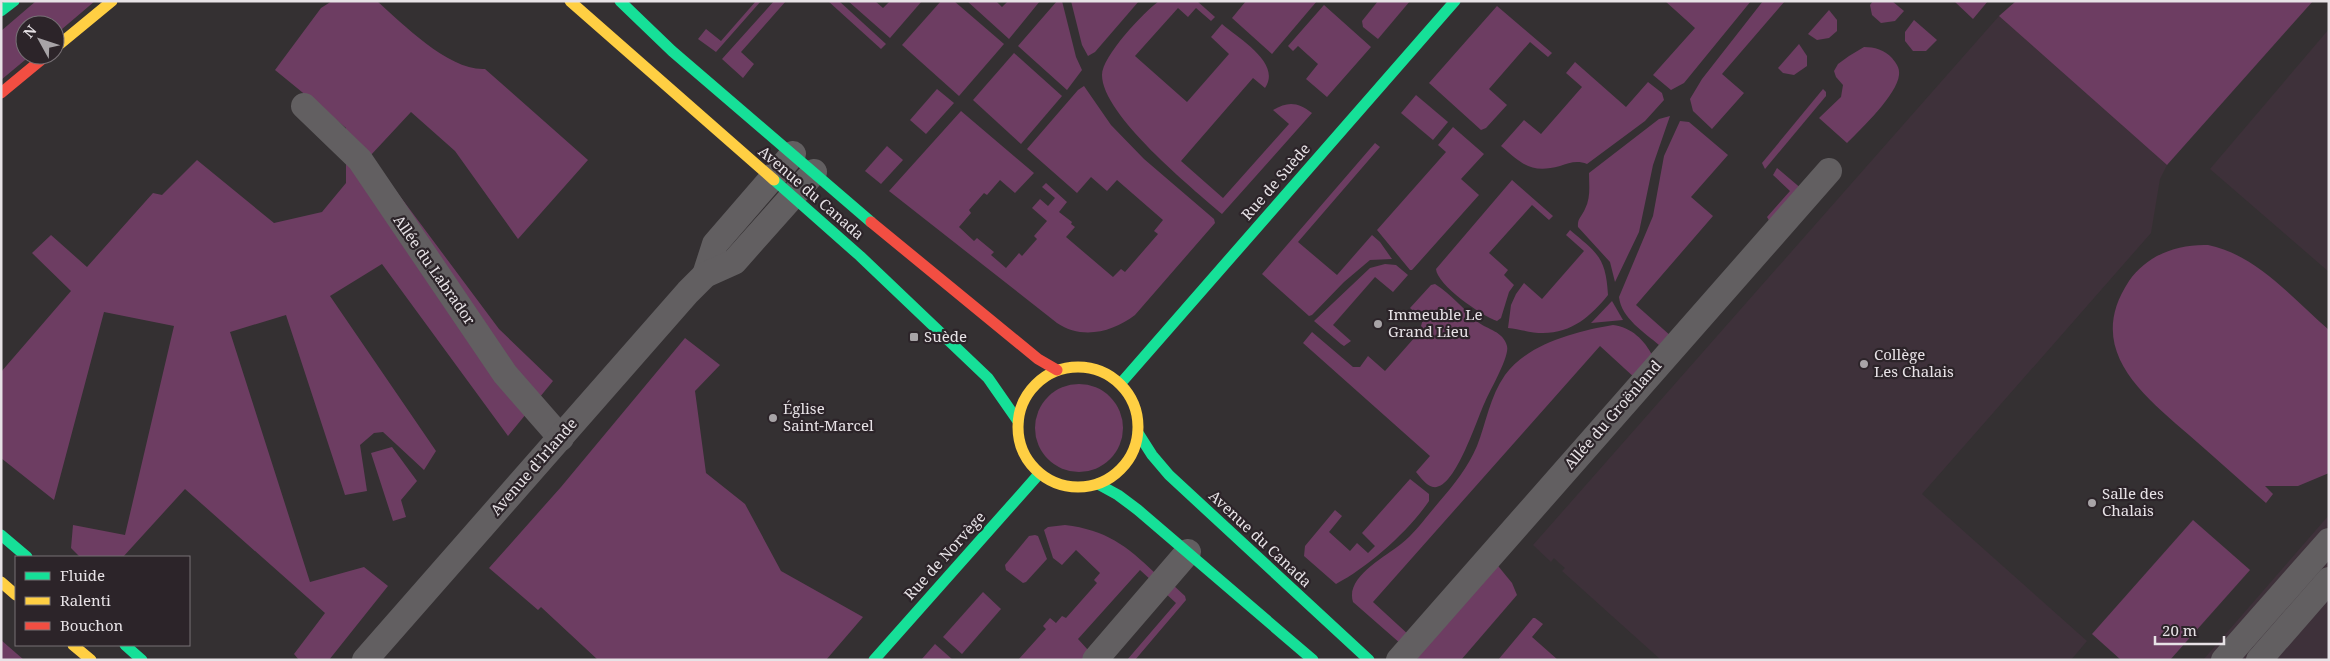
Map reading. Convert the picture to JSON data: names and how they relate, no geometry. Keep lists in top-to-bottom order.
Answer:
{
  "streets": {
    "street": [
      "Rue de Suède",
      "Avenue du Canada",
      "Allée du Labrador",
      "Allée du Groënland",
      "Avenue d'Irlande",
      "Rue de Norvège"
    ]
  },
  "crossings": [
    ["Rue de Suède", "Avenue du Canada"],
    ["Rue de Suède", "Rue de Norvège"],
    ["Avenue du Canada", "Avenue d'Irlande"],
    ["Avenue du Canada", "Rue de Norvège"],
    ["Allée du Labrador", "Avenue d'Irlande"]
  ],
  "places": {
    "other": [
      "Immeuble Le Grand Lieu",
      "Collège Les Chalais",
      "Église Saint-Marcel",
      "Salle des Chalais"
    ],
    "transit": ["Suède"]
  },
  "legend": ["Fluide", "Ralenti", "Bouchon"],
  "scale_bar": "20 m",
  "north": "top left"
}
